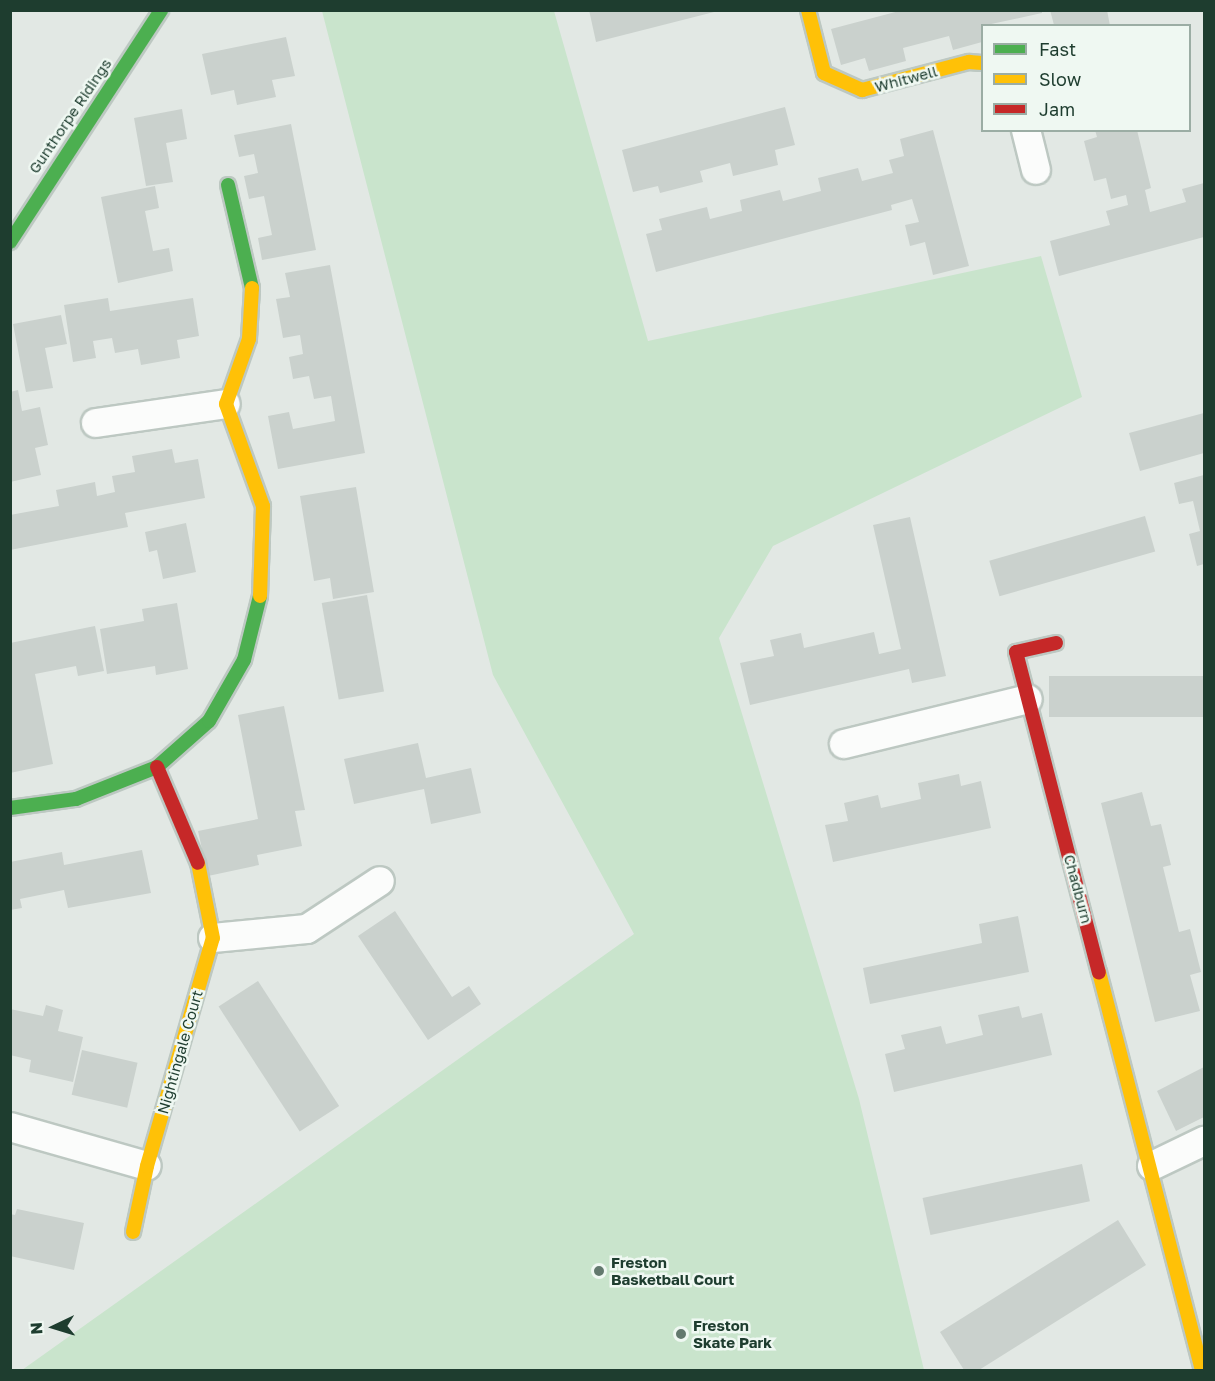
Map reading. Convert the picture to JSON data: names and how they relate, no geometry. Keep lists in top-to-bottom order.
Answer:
{
  "streets": {
    "street": [
      "Whitwell",
      "Gunthorpe Ridings",
      "Chadburn",
      "Nightingale Court"
    ]
  },
  "places": ["Freston Basketball Court", "Freston Skate Park"],
  "legend": ["Fast", "Slow", "Jam"],
  "north": "left"
}
